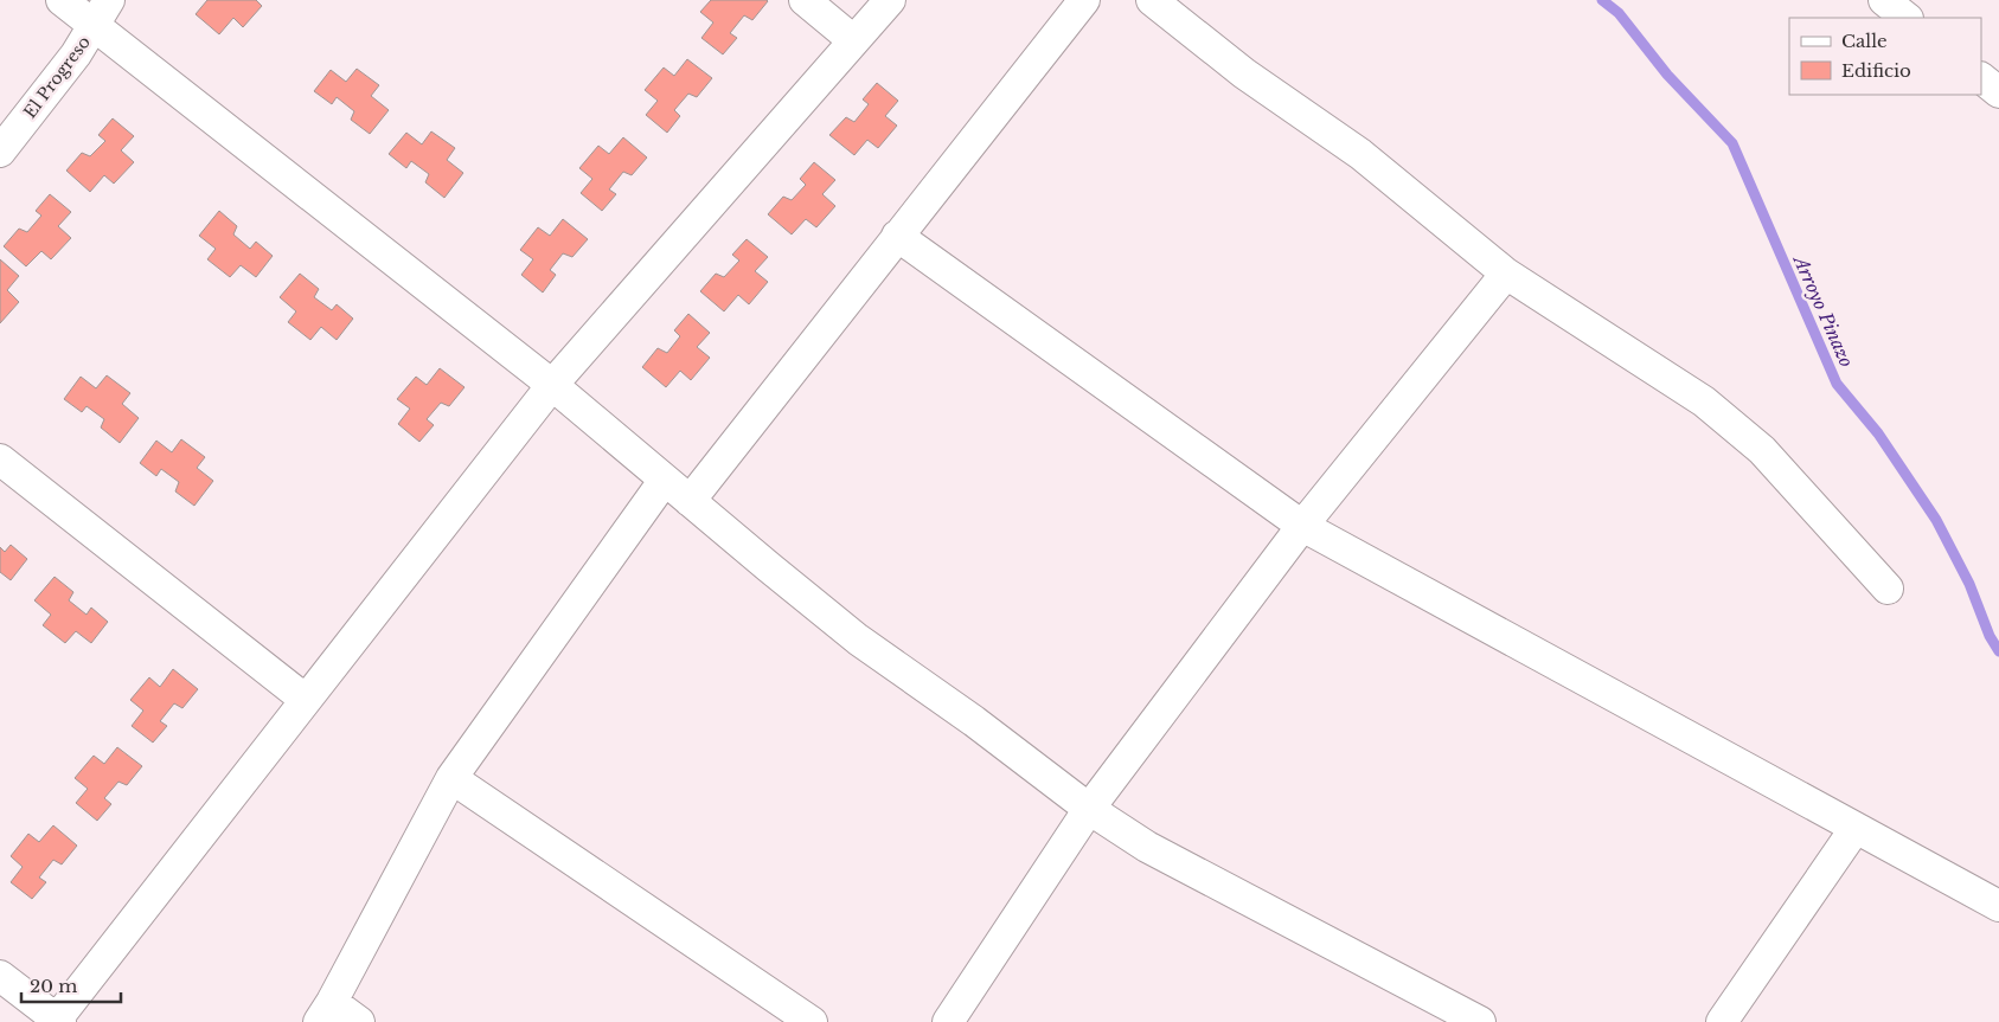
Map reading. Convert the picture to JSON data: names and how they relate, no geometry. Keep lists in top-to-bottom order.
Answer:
{
  "streets": {
    "street": ["El Progreso"]
  },
  "water": ["Arroyo Pinazo"],
  "legend": ["Calle", "Edificio"],
  "scale_bar": "20 m"
}
